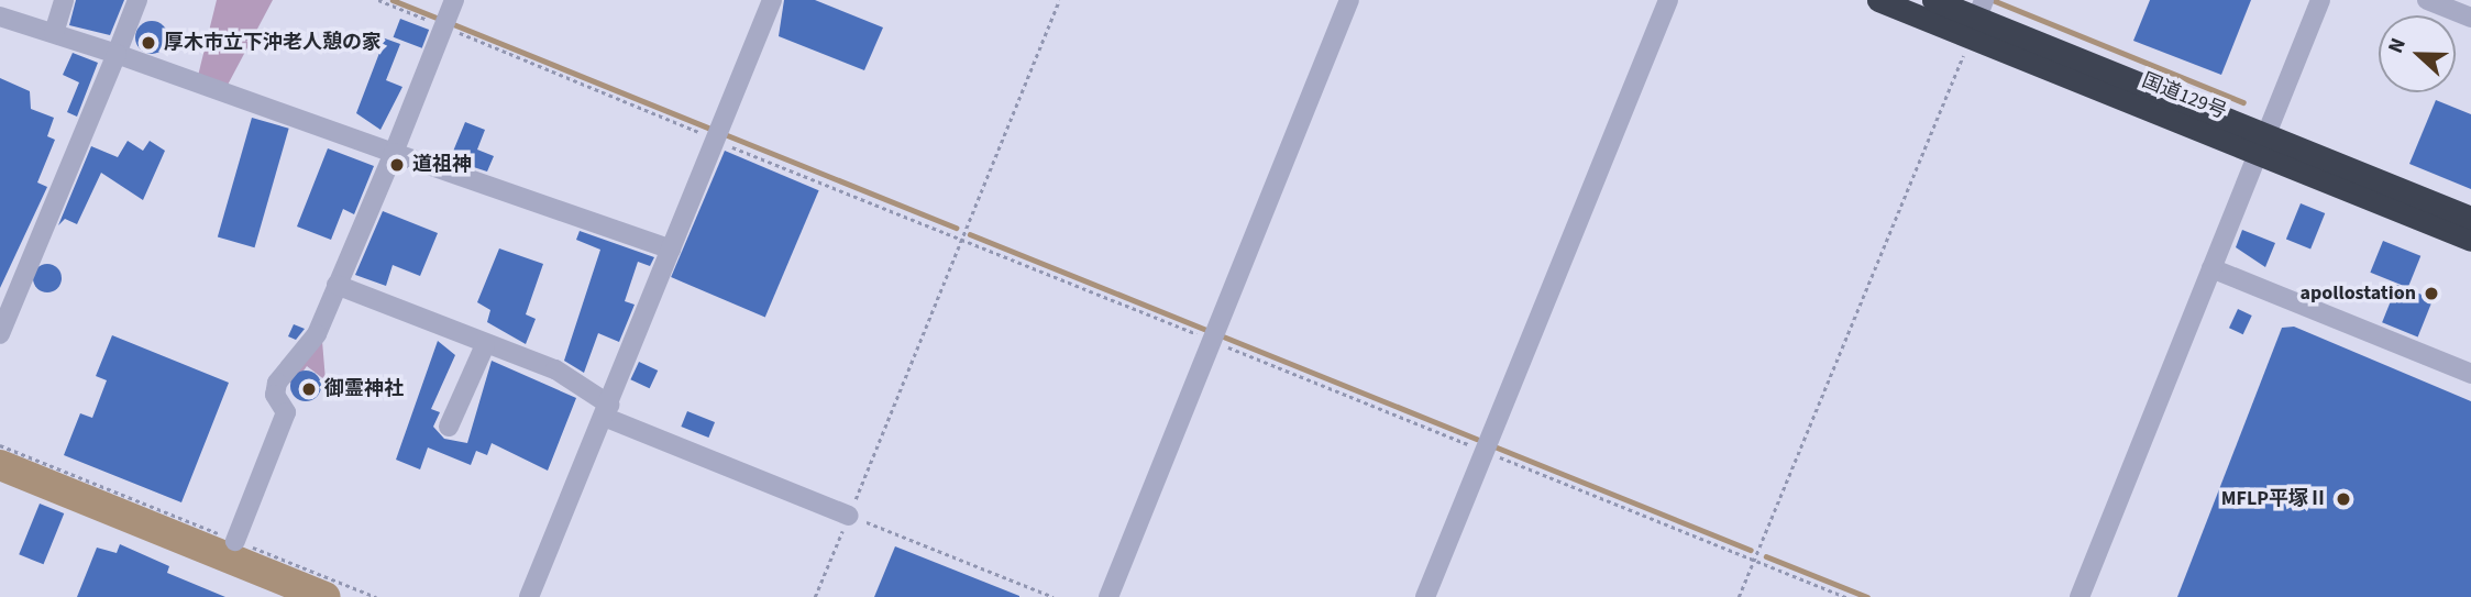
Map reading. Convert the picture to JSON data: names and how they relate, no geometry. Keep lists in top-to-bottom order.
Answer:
{
  "streets": {
    "highway": ["国道129号"]
  },
  "places": [
    "厚木市立下沖老人憩の家",
    "道祖神",
    "apollostation",
    "御霊神社",
    "MFLP平塚Ⅱ"
  ],
  "north": "left"
}
